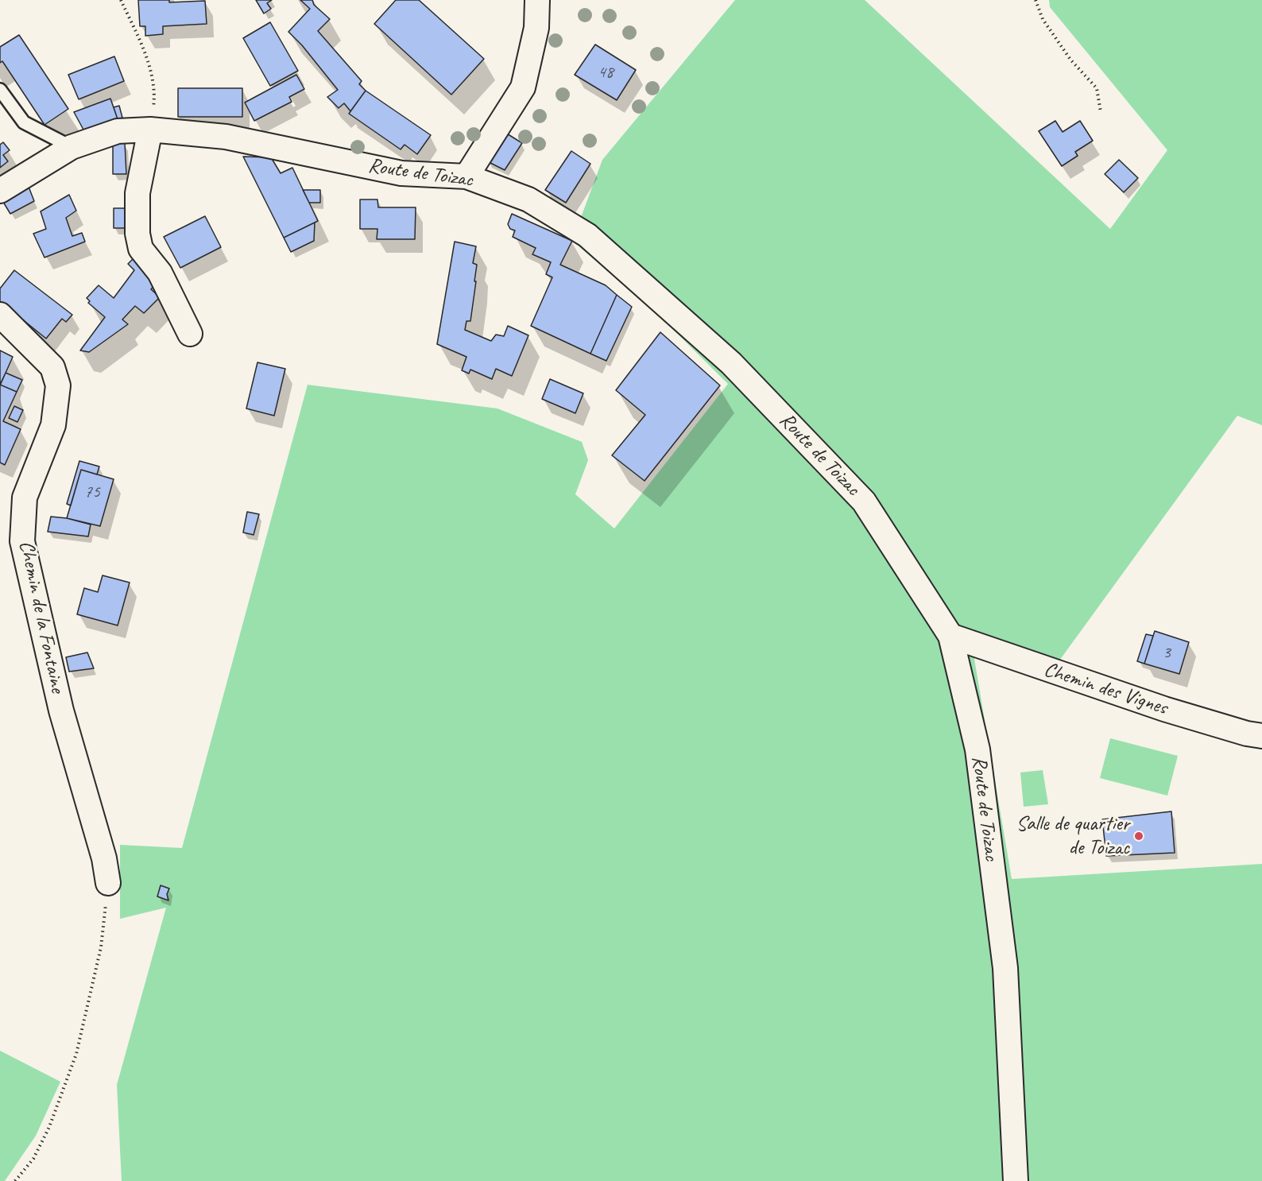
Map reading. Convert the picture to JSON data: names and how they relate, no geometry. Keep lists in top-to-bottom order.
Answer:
{
  "streets": {
    "street": ["Route de Toizac", "Chemin de la Fontaine", "Chemin des Vignes"]
  },
  "crossings": [
    ["Route de Toizac", "Chemin des Vignes"]
  ],
  "places": ["Salle de quartier de Toizac"],
  "house_numbers": ["48", "75", "3"]
}
